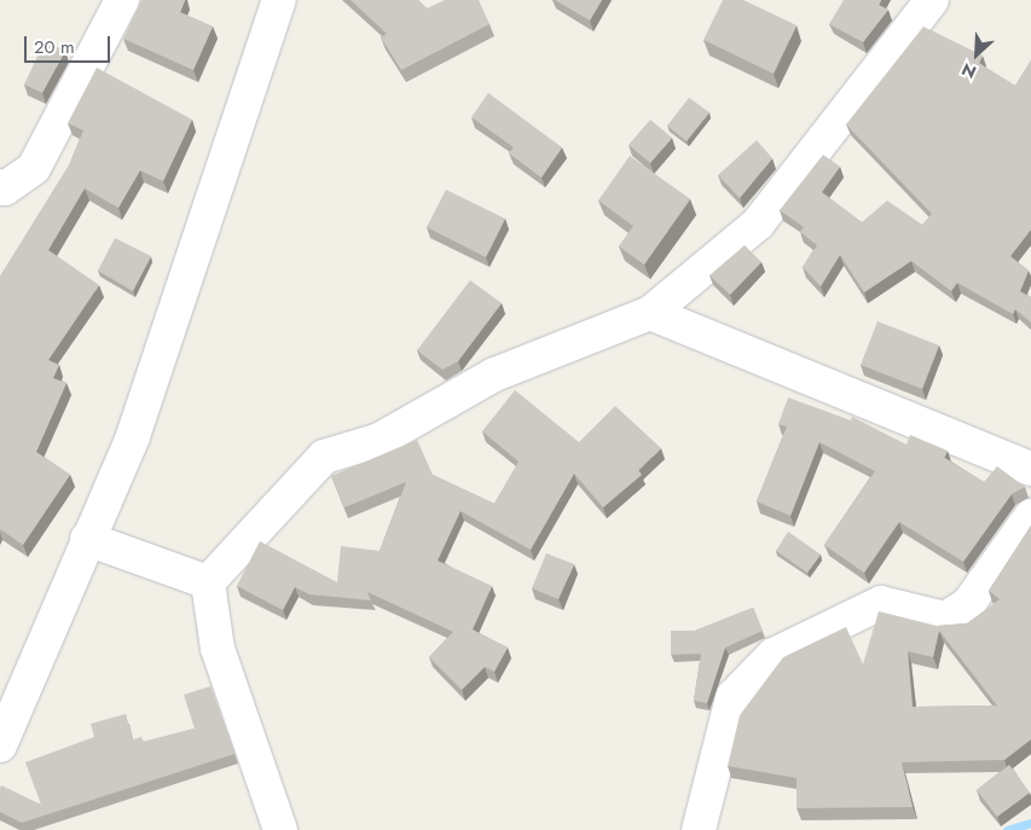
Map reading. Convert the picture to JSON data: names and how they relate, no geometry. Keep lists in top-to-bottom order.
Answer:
{
  "scale_bar": "20 m",
  "north": "bottom left"
}
